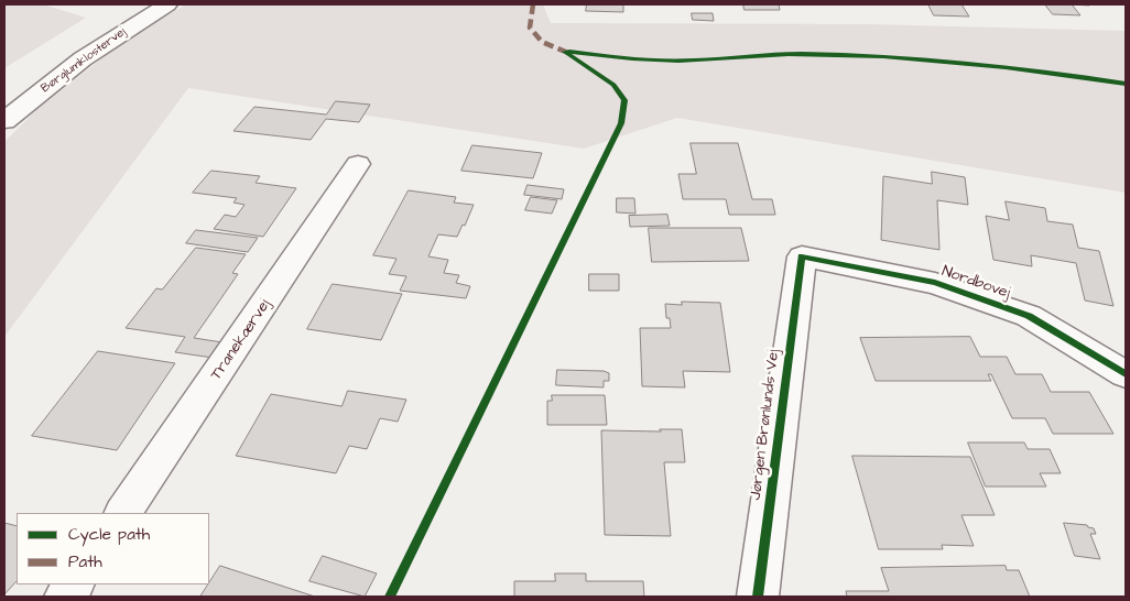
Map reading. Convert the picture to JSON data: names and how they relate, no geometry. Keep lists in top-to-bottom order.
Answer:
{
  "streets": {
    "street": [
      "Børglumklostervej",
      "Nordbovej",
      "Tranekærvej",
      "Jørgen Brønlunds Vej"
    ]
  },
  "crossings": [
    ["Nordbovej", "Jørgen Brønlunds Vej"]
  ],
  "legend": ["Cycle path", "Path"]
}
